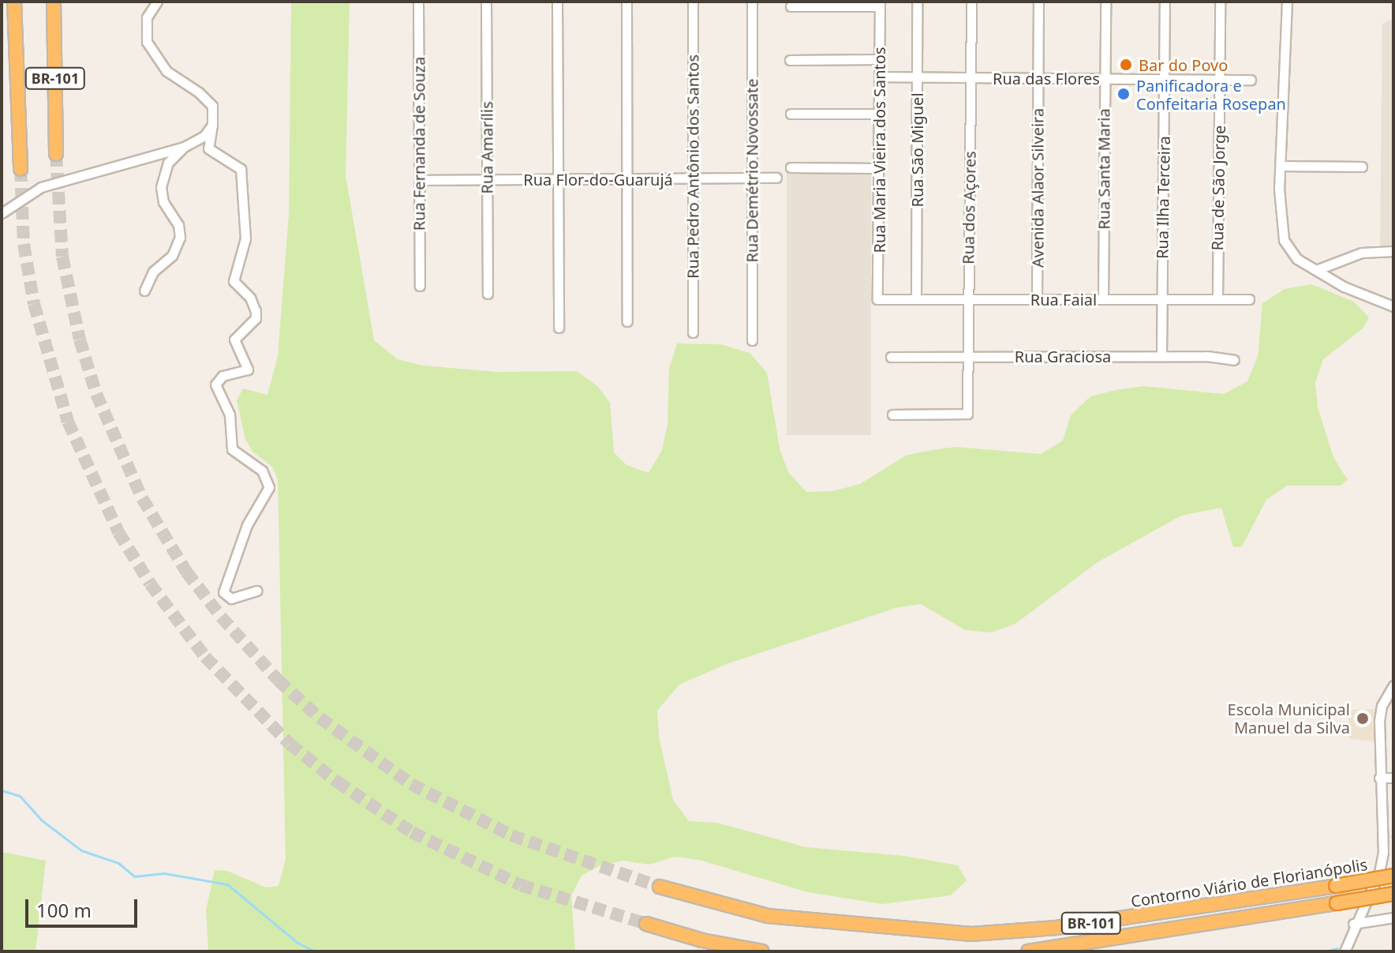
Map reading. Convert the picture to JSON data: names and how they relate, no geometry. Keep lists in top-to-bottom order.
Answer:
{
  "streets": {
    "highway": ["BR-101", "Contorno Viário de Florianópolis"],
    "street": [
      "Rua das Flores",
      "Rua Fernanda de Souza",
      "Rua Amarílis",
      "Rua Maria Vieira dos Santos",
      "Rua São Miguel",
      "Rua Pedro Antônio dos Santos",
      "Rua Santa Maria",
      "Rua Demétrio Novossate",
      "Rua Flor-do-Guarujá",
      "Avenida Alaor Silveira",
      "Rua de São Jorge",
      "Rua Ilha Terceira",
      "Rua dos Açores",
      "Rua Faial",
      "Rua Graciosa"
    ]
  },
  "crossings": [
    ["Rua das Flores", "Rua Maria Vieira dos Santos"],
    ["Rua das Flores", "Rua São Miguel"],
    ["Rua das Flores", "Rua Santa Maria"],
    ["Rua das Flores", "Avenida Alaor Silveira"],
    ["Rua das Flores", "Rua de São Jorge"],
    ["Rua das Flores", "Rua Ilha Terceira"],
    ["Rua das Flores", "Rua dos Açores"],
    ["Rua Fernanda de Souza", "Rua Flor-do-Guarujá"],
    ["Rua Amarílis", "Rua Flor-do-Guarujá"],
    ["Rua Maria Vieira dos Santos", "Rua Faial"],
    ["Rua São Miguel", "Rua Faial"],
    ["Rua Pedro Antônio dos Santos", "Rua Flor-do-Guarujá"],
    ["Rua Santa Maria", "Rua Faial"],
    ["Rua Demétrio Novossate", "Rua Flor-do-Guarujá"],
    ["Avenida Alaor Silveira", "Rua Faial"],
    ["Rua de São Jorge", "Rua Faial"],
    ["Rua Ilha Terceira", "Rua Faial"],
    ["Rua Ilha Terceira", "Rua Graciosa"],
    ["Rua dos Açores", "Rua Faial"],
    ["Rua dos Açores", "Rua Graciosa"]
  ],
  "places": ["Bar do Povo", "Panificadora e Confeitaria Rosepan", "Escola Municipal Manuel da Silva"],
  "scale_bar": "100 m"
}
